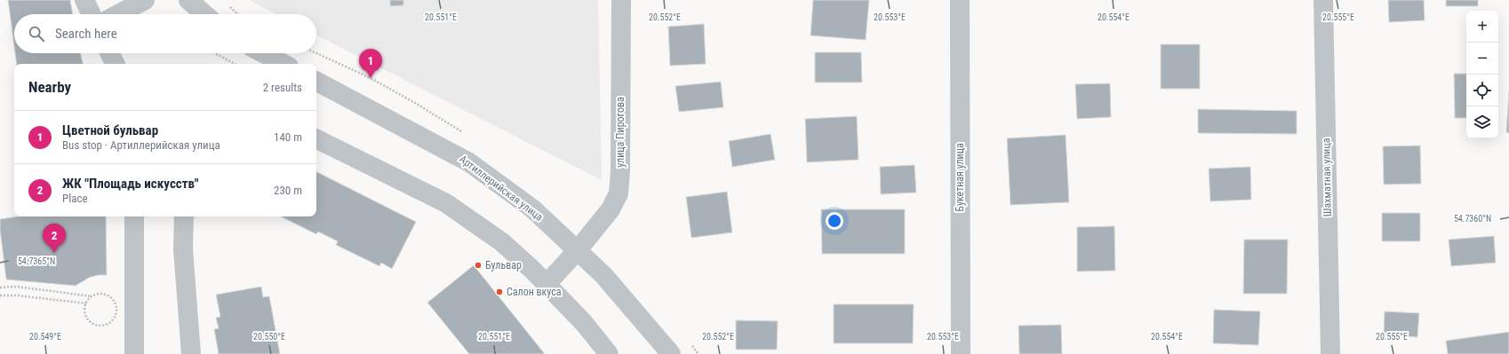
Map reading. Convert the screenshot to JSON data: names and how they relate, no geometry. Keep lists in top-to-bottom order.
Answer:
{
  "streets": {
    "street": [
      "улица Пирогова",
      "Букетная улица",
      "Шахматная улица",
      "Артиллерийская улица"
    ]
  },
  "crossings": [
    ["улица Пирогова", "Артиллерийская улица"]
  ],
  "places": ["Бульвар", "Салон вкуса"],
  "page": {
    "map_buttons": ["+", "−"],
    "search": "Search here",
    "pins": ["1", "2"],
    "heading": ["Nearby", "2 results"],
    "list": [
      {
        "mark": "1",
        "name": "Цветной бульвар",
        "note": "Bus stop · Артиллерийская улица",
        "value": "140 m"
      },
      {
        "mark": "2",
        "name": "ЖК \"Площадь искусств\"",
        "note": "Place",
        "value": "230 m"
      }
    ]
  },
  "coordinates": [
    "20.551°E",
    "20.552°E",
    "20.553°E",
    "20.554°E",
    "20.555°E",
    "54.7360°N",
    "54.7365°N",
    "20.549°E",
    "20.550°E"
  ]
}
